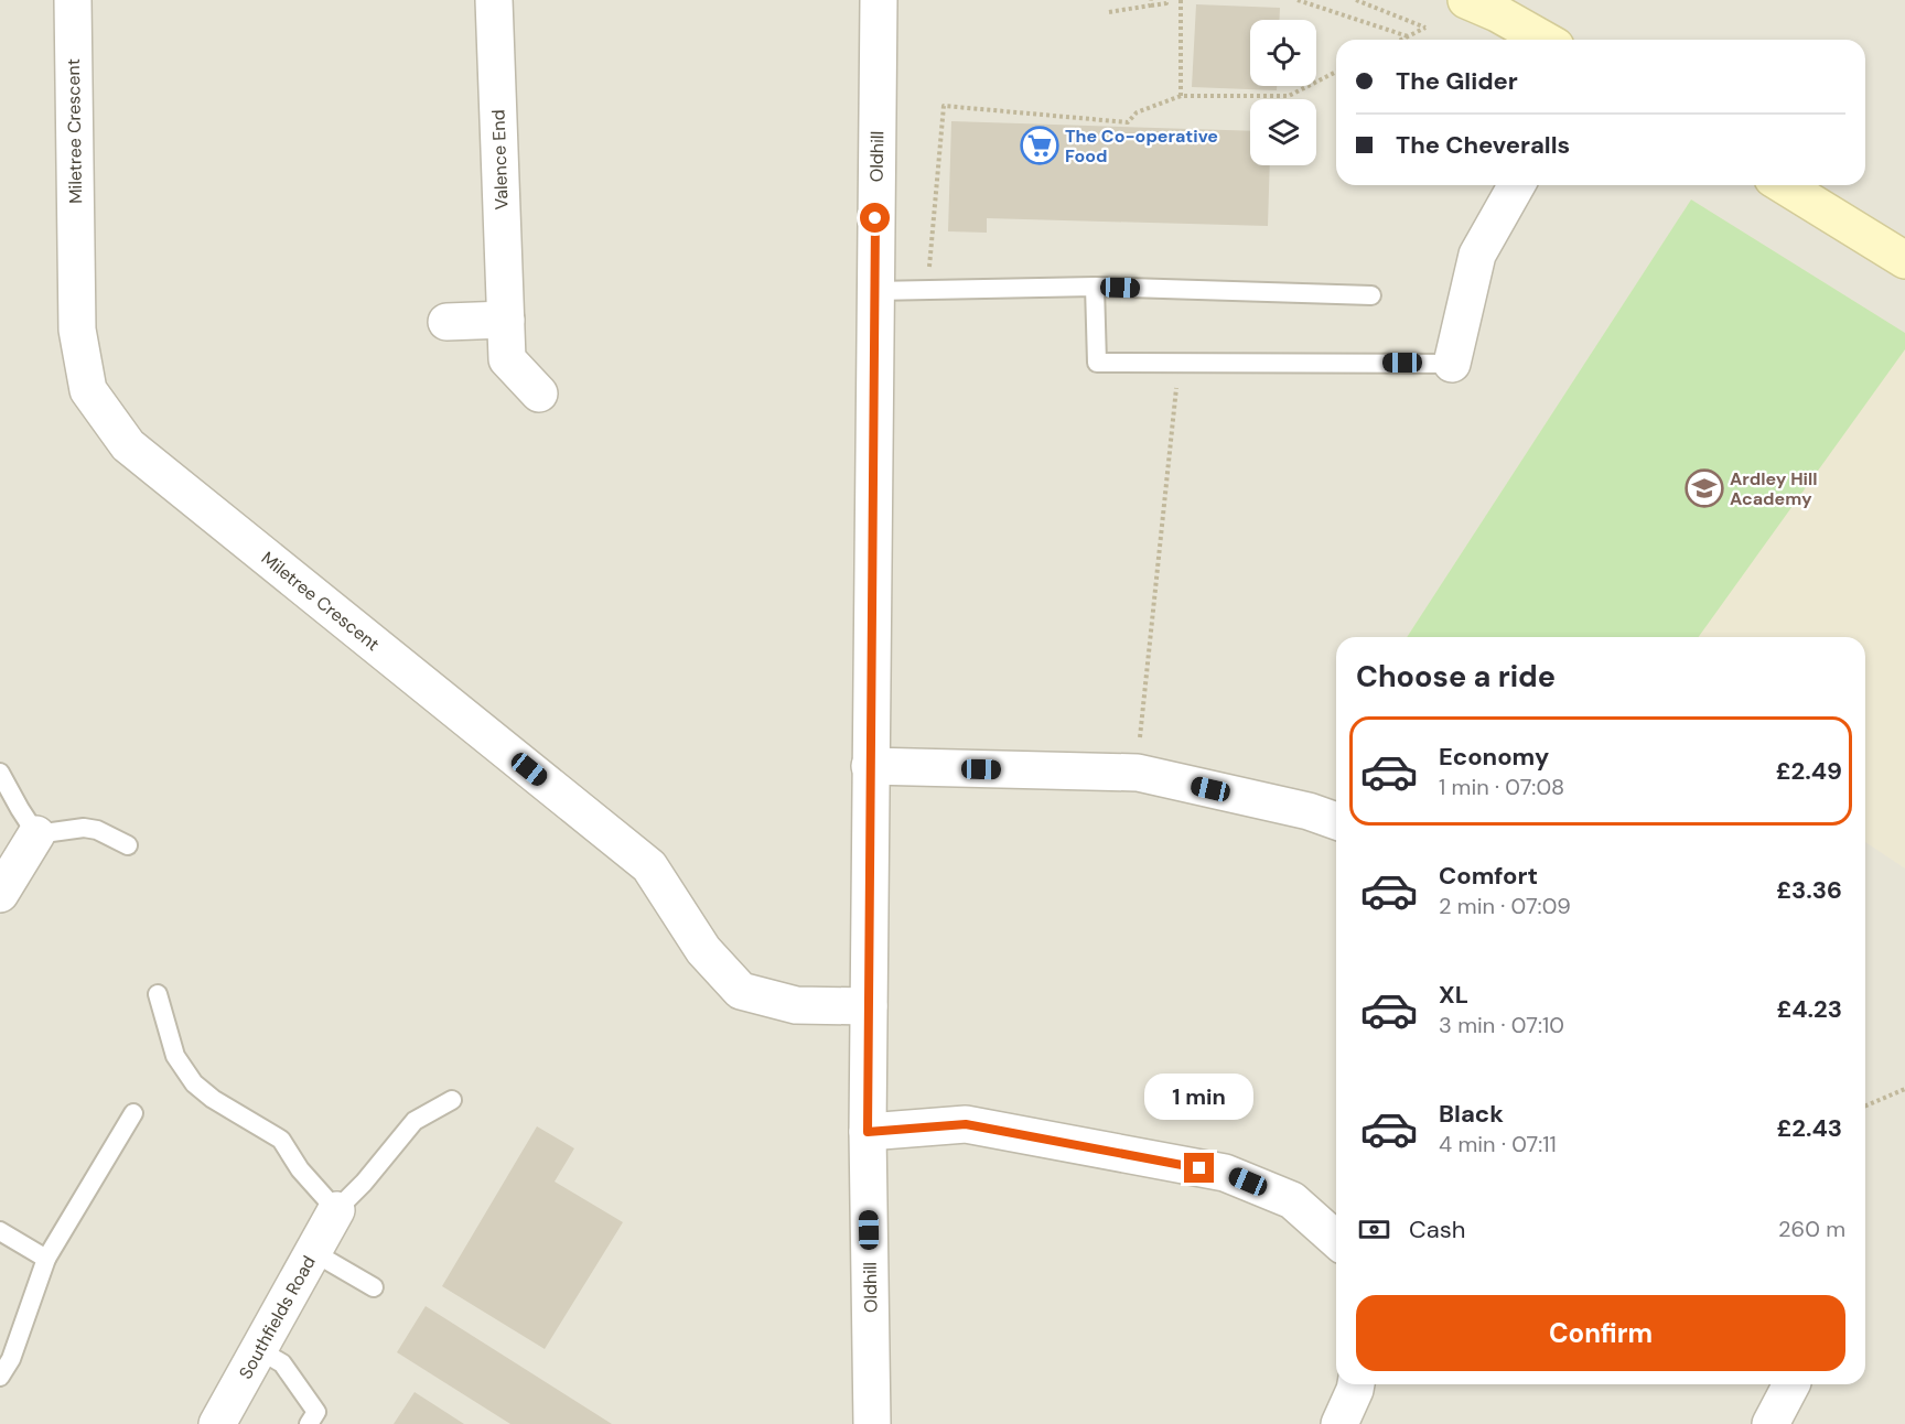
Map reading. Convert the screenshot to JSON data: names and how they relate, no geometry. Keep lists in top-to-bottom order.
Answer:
{
  "streets": {
    "street": [
      "Miletree Crescent",
      "Oldhill",
      "Valence End",
      "Southfields Road"
    ]
  },
  "crossings": [
    ["Miletree Crescent", "Oldhill"]
  ],
  "places": {
    "supermarket": ["The Co-operative Food"],
    "school or university": ["Ardley Hill Academy"]
  },
  "page": {
    "banner": ["The Glider", "The Cheveralls"],
    "heading": "Choose a ride",
    "list": [
      {
        "name": "Economy",
        "note": "1 min · 07:08",
        "value": "£2.49"
      },
      {
        "name": "Comfort",
        "note": "2 min · 07:09",
        "value": "£3.36"
      },
      {
        "name": "XL",
        "note": "3 min · 07:10",
        "value": "£4.23"
      },
      {
        "name": "Black",
        "note": "4 min · 07:11",
        "value": "£2.43"
      }
    ],
    "bubble": "1 min",
    "pay": ["Cash", "260 m"],
    "buttons": "Confirm"
  }
}
